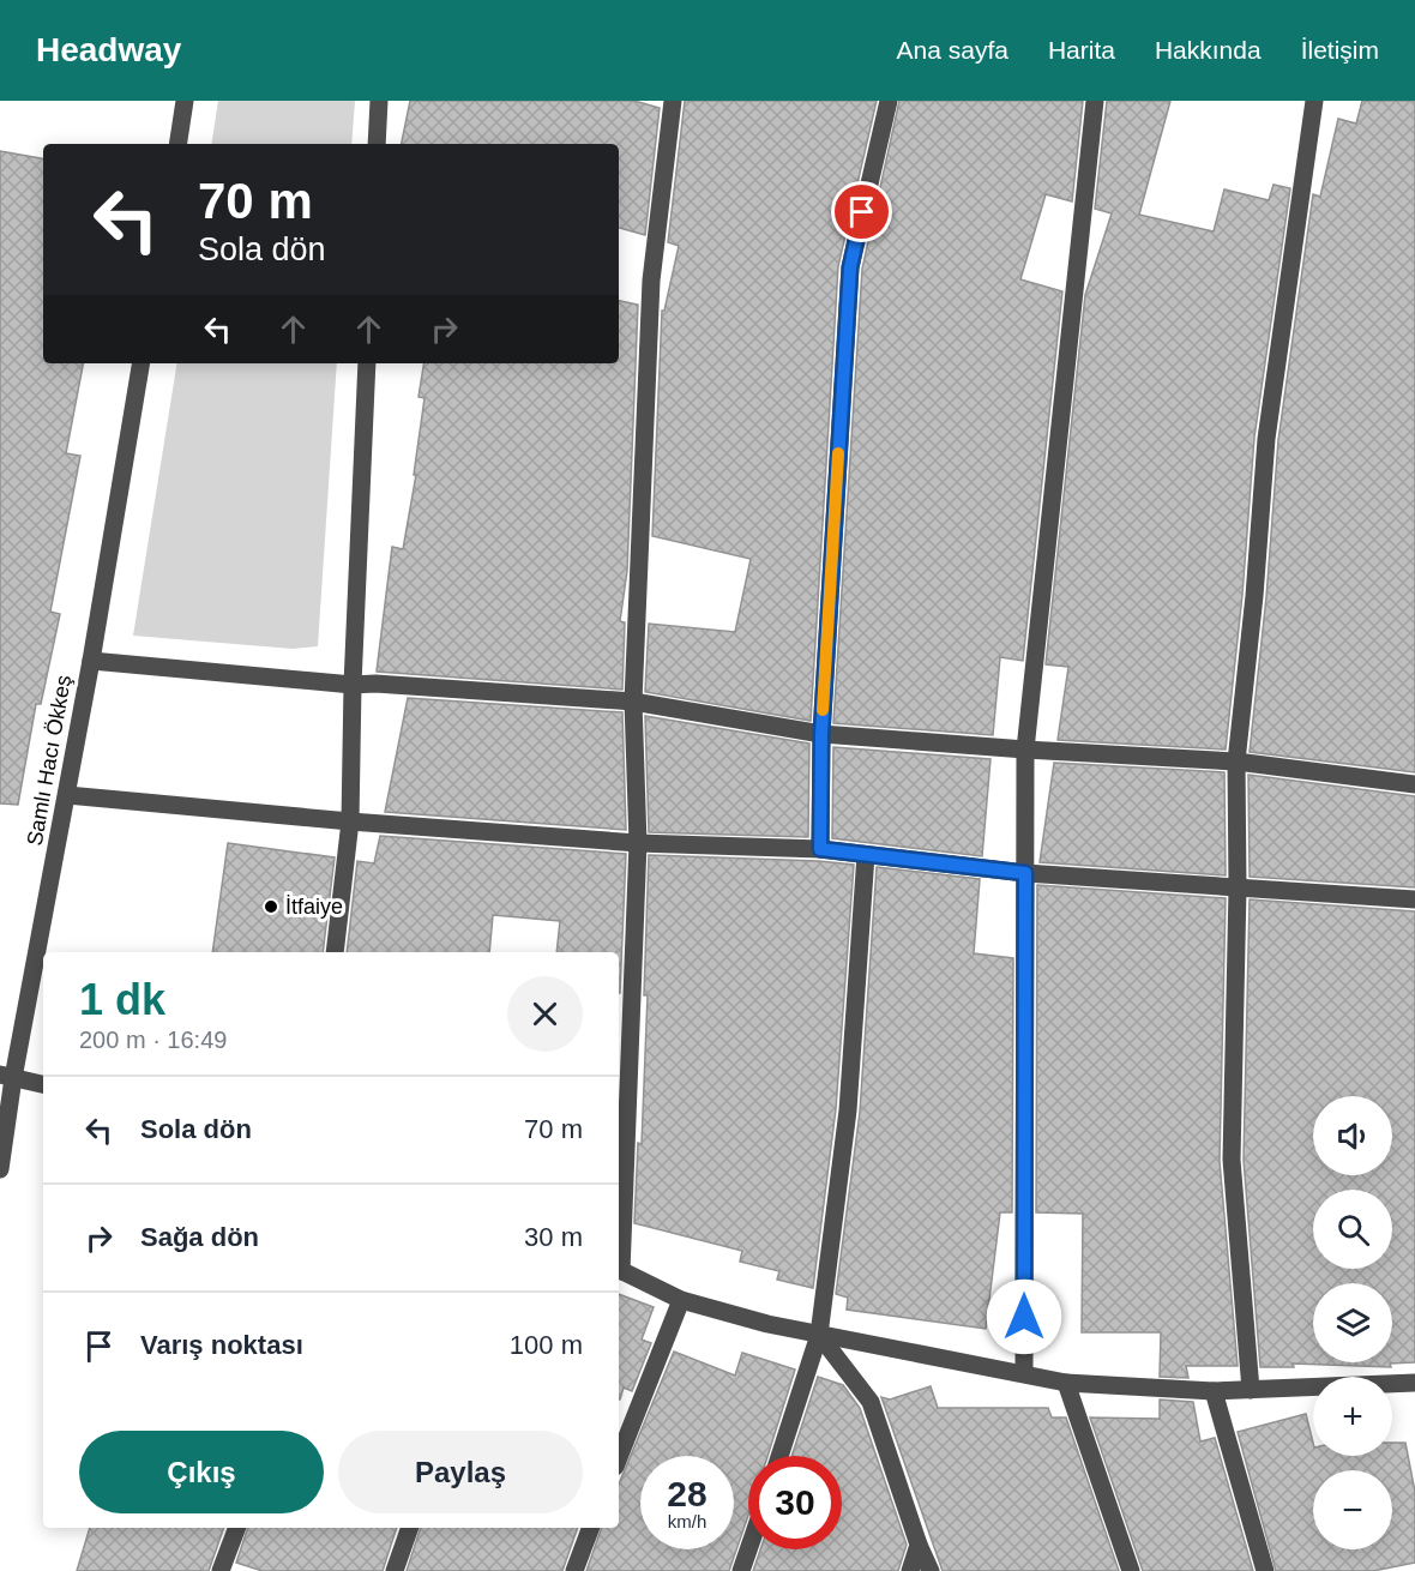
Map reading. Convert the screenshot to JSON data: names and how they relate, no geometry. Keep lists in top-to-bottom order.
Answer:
{
  "streets": {
    "street": ["Samlı Hacı Ökkeş"]
  },
  "places": ["İtfaiye"],
  "page": {
    "header": "Headway",
    "nav": [
      "Ana sayfa",
      "Harita",
      "Hakkında",
      "İletişim"
    ],
    "turn": ["70 m", "Sola dön"],
    "heading": ["1 dk", "200 m · 16:49"],
    "list": [
      {
        "name": "Sola dön",
        "value": "70 m"
      },
      {
        "name": "Sağa dön",
        "value": "30 m"
      },
      {
        "name": "Varış noktası",
        "value": "100 m"
      }
    ],
    "map_buttons": ["+", "−"],
    "buttons": ["Çıkış", "Paylaş"],
    "speed": "28 km/h",
    "limit": "30"
  }
}
